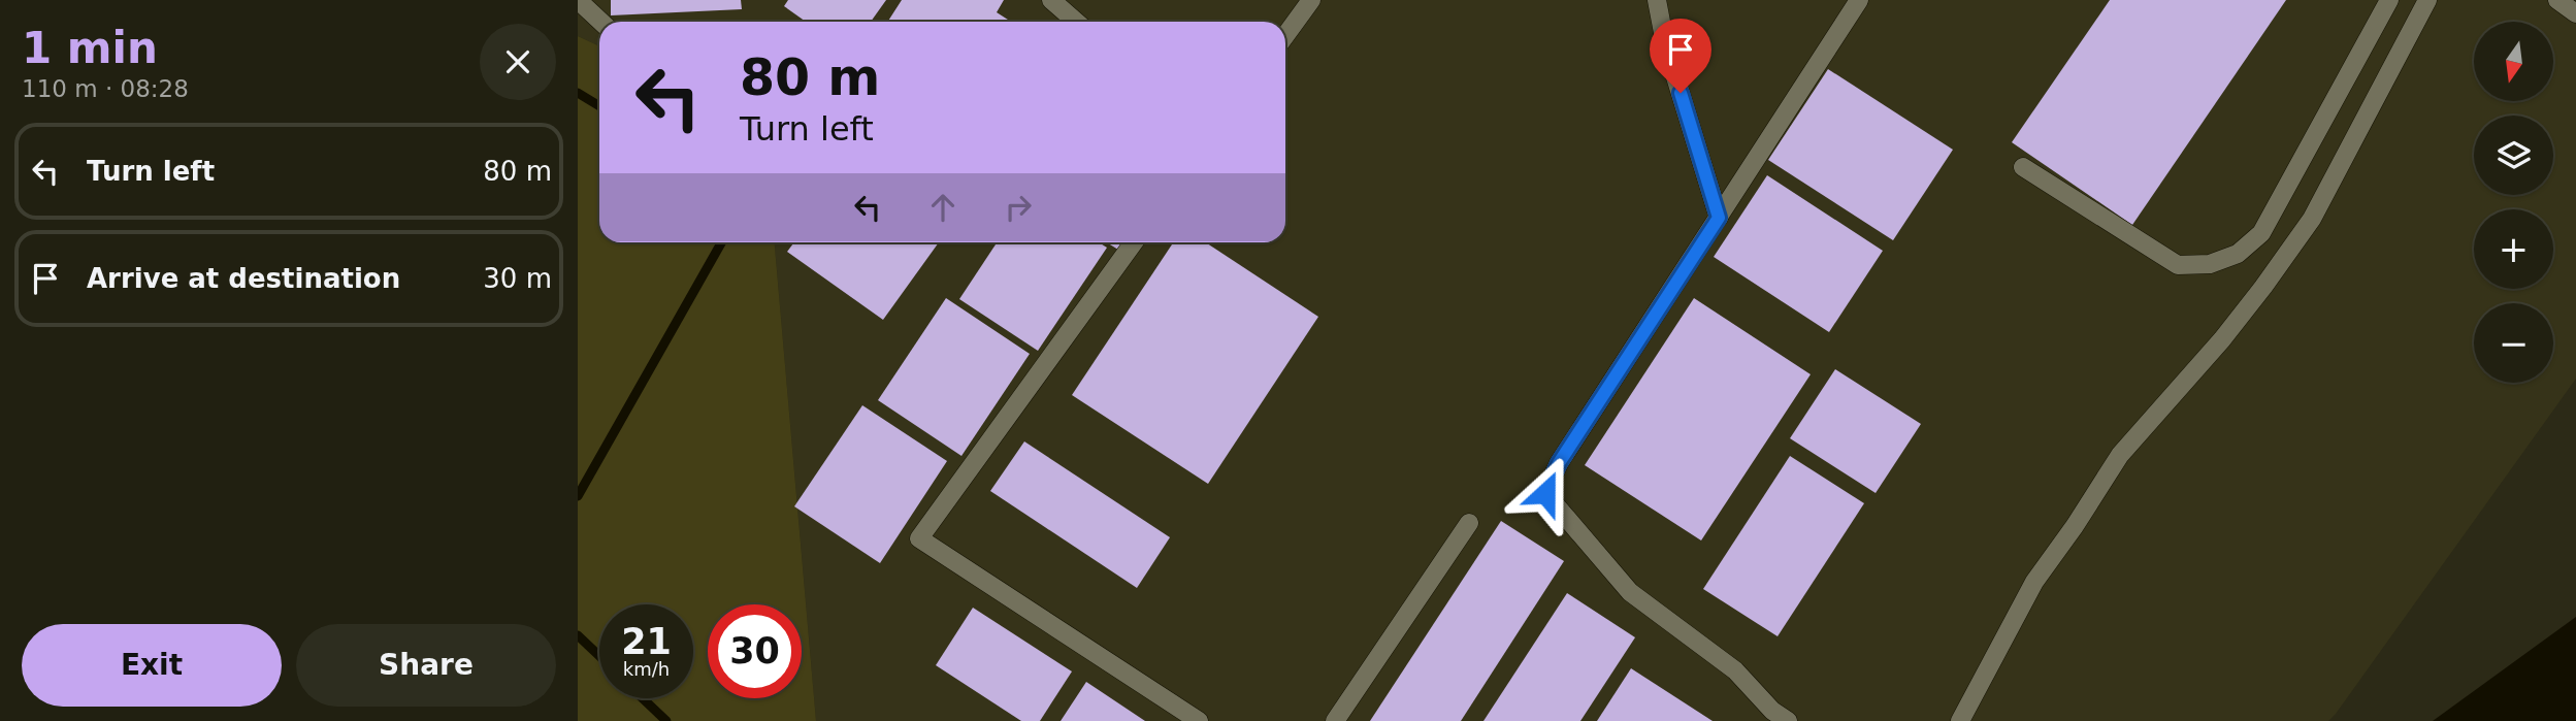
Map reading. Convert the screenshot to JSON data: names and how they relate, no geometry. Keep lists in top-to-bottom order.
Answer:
{
  "north": "bottom",
  "page": {
    "heading": ["1 min", "110 m · 08:28"],
    "map_buttons": ["+", "−"],
    "turn": ["80 m", "Turn left"],
    "list": [
      {
        "name": "Turn left",
        "value": "80 m"
      },
      {
        "name": "Arrive at destination",
        "value": "30 m"
      }
    ],
    "speed": "21 km/h",
    "limit": "30",
    "buttons": ["Exit", "Share"]
  }
}
